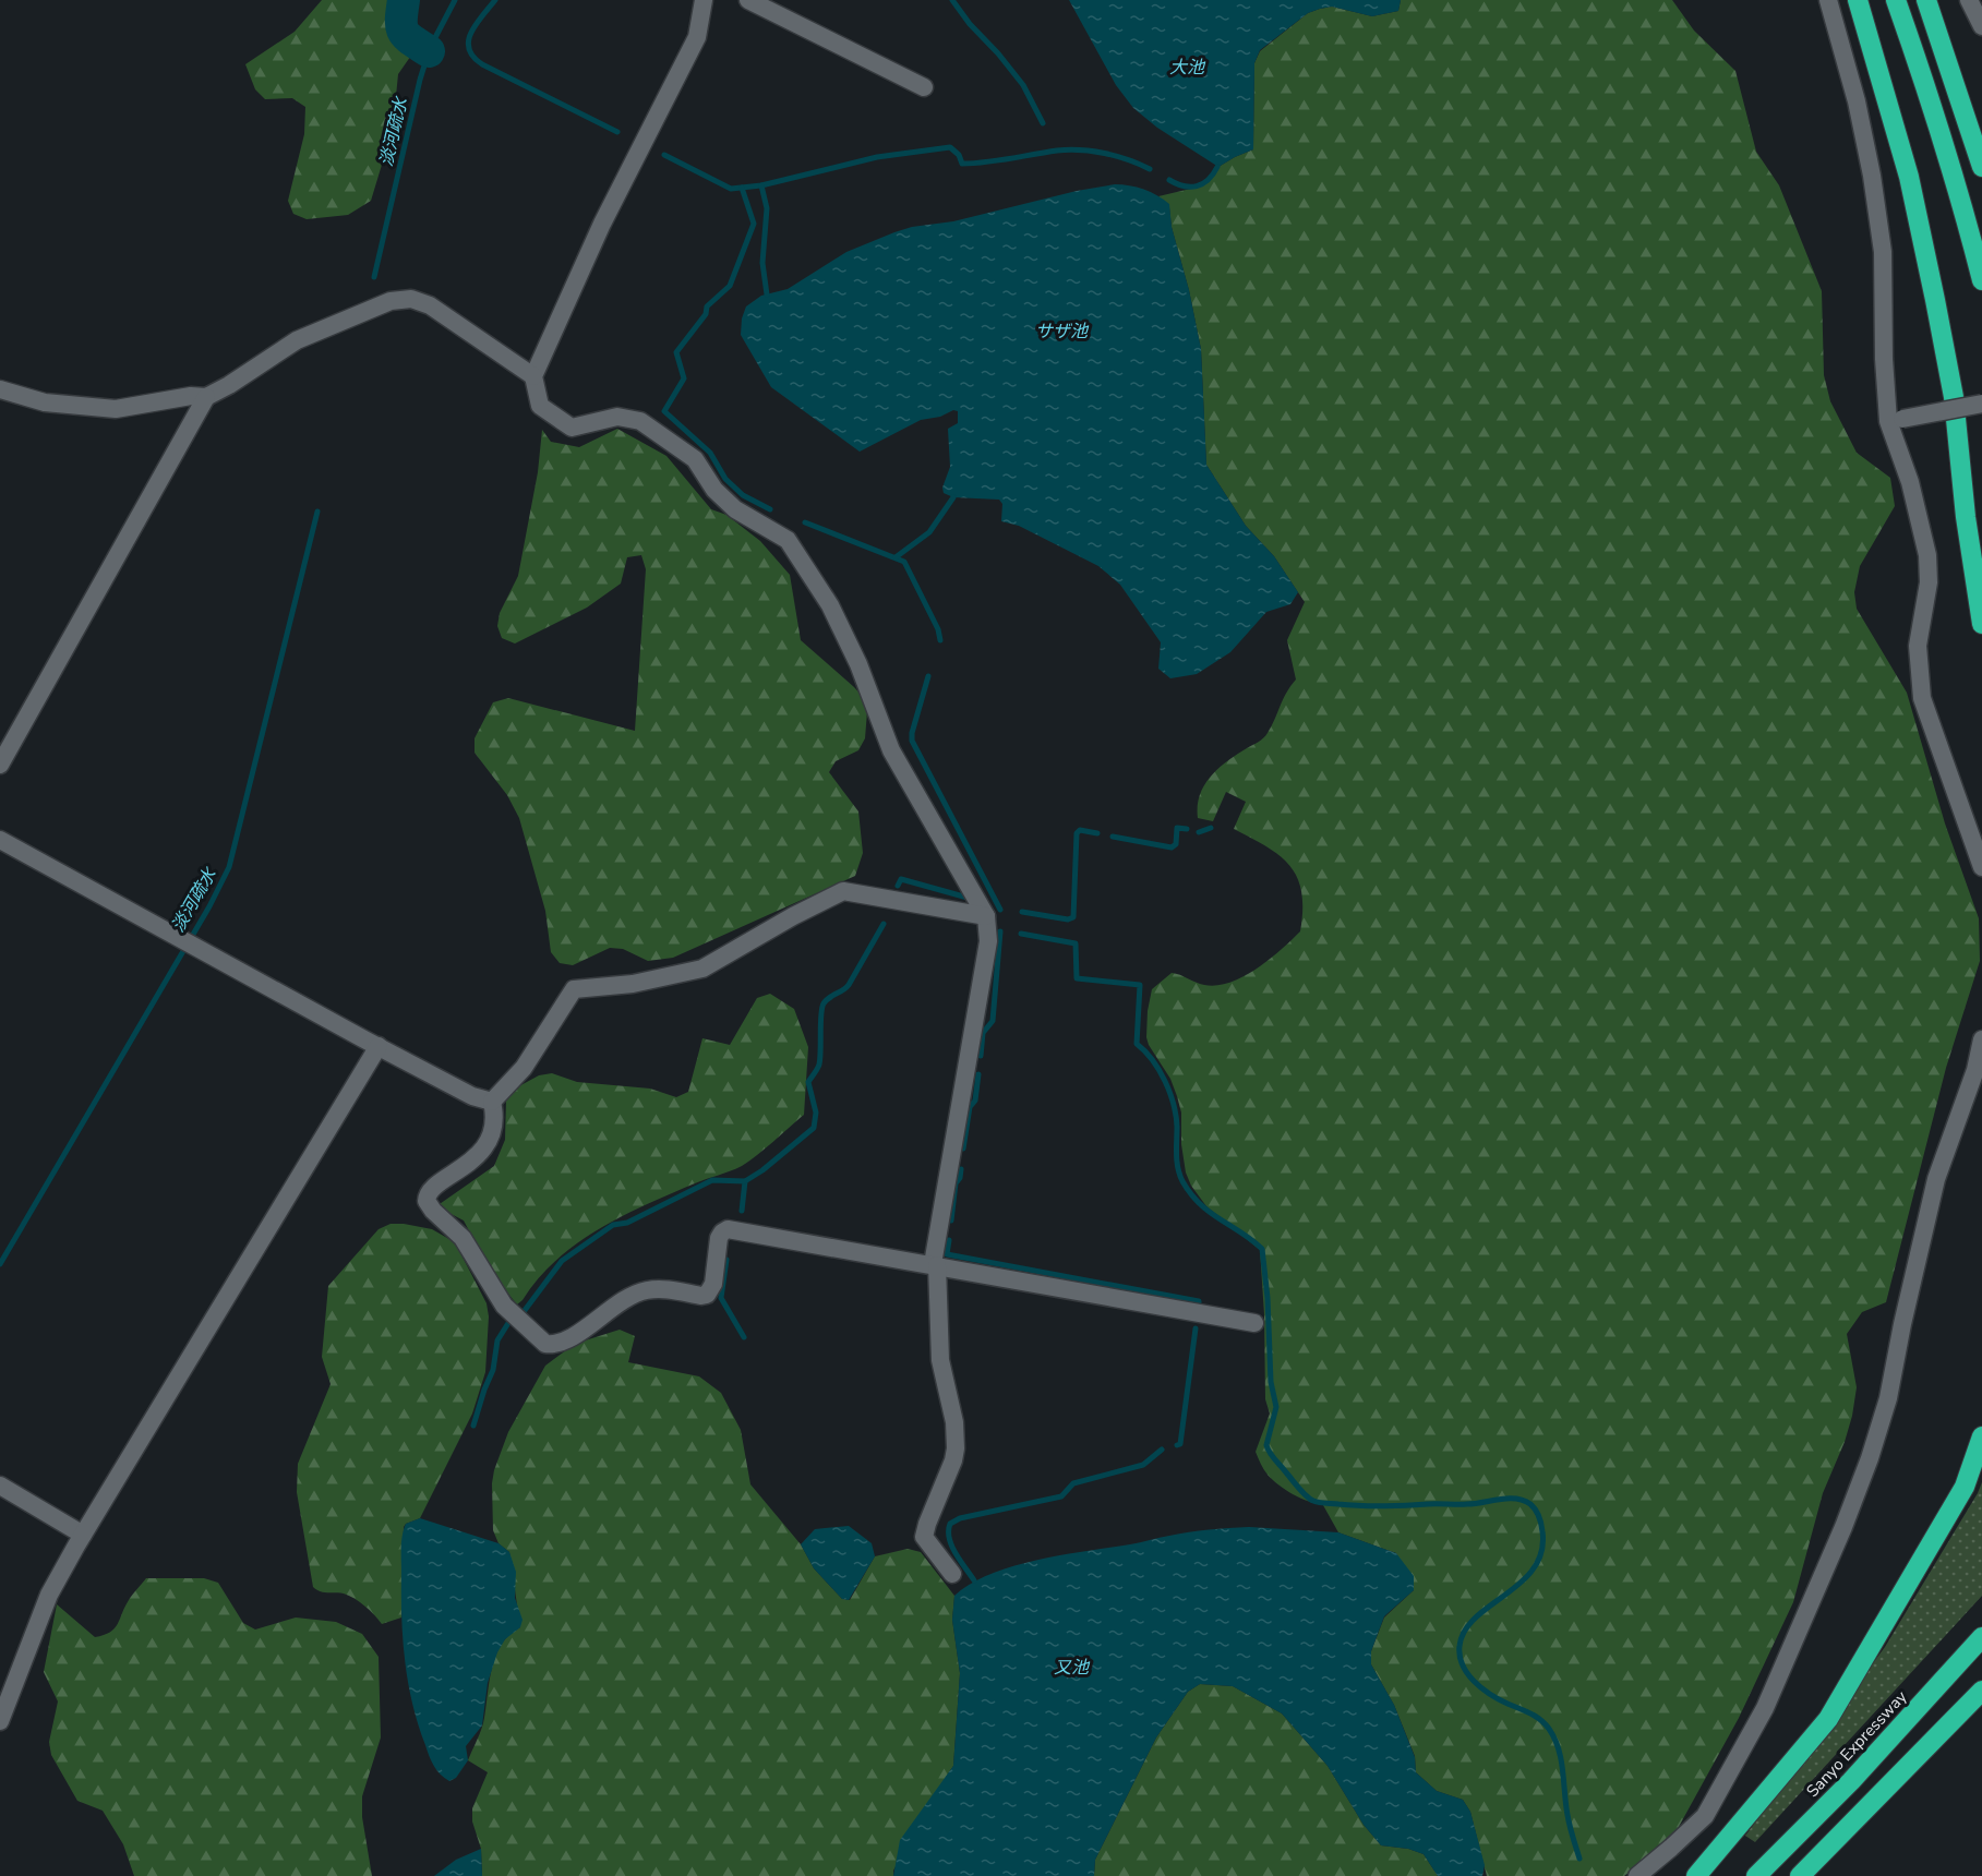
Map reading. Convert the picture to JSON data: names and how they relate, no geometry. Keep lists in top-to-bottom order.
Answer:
{
  "streets": {
    "highway": ["Sanyo Expressway"]
  },
  "water": [
    "大池",
    "淡河疏水",
    "サザ池",
    "又池"
  ]
}
